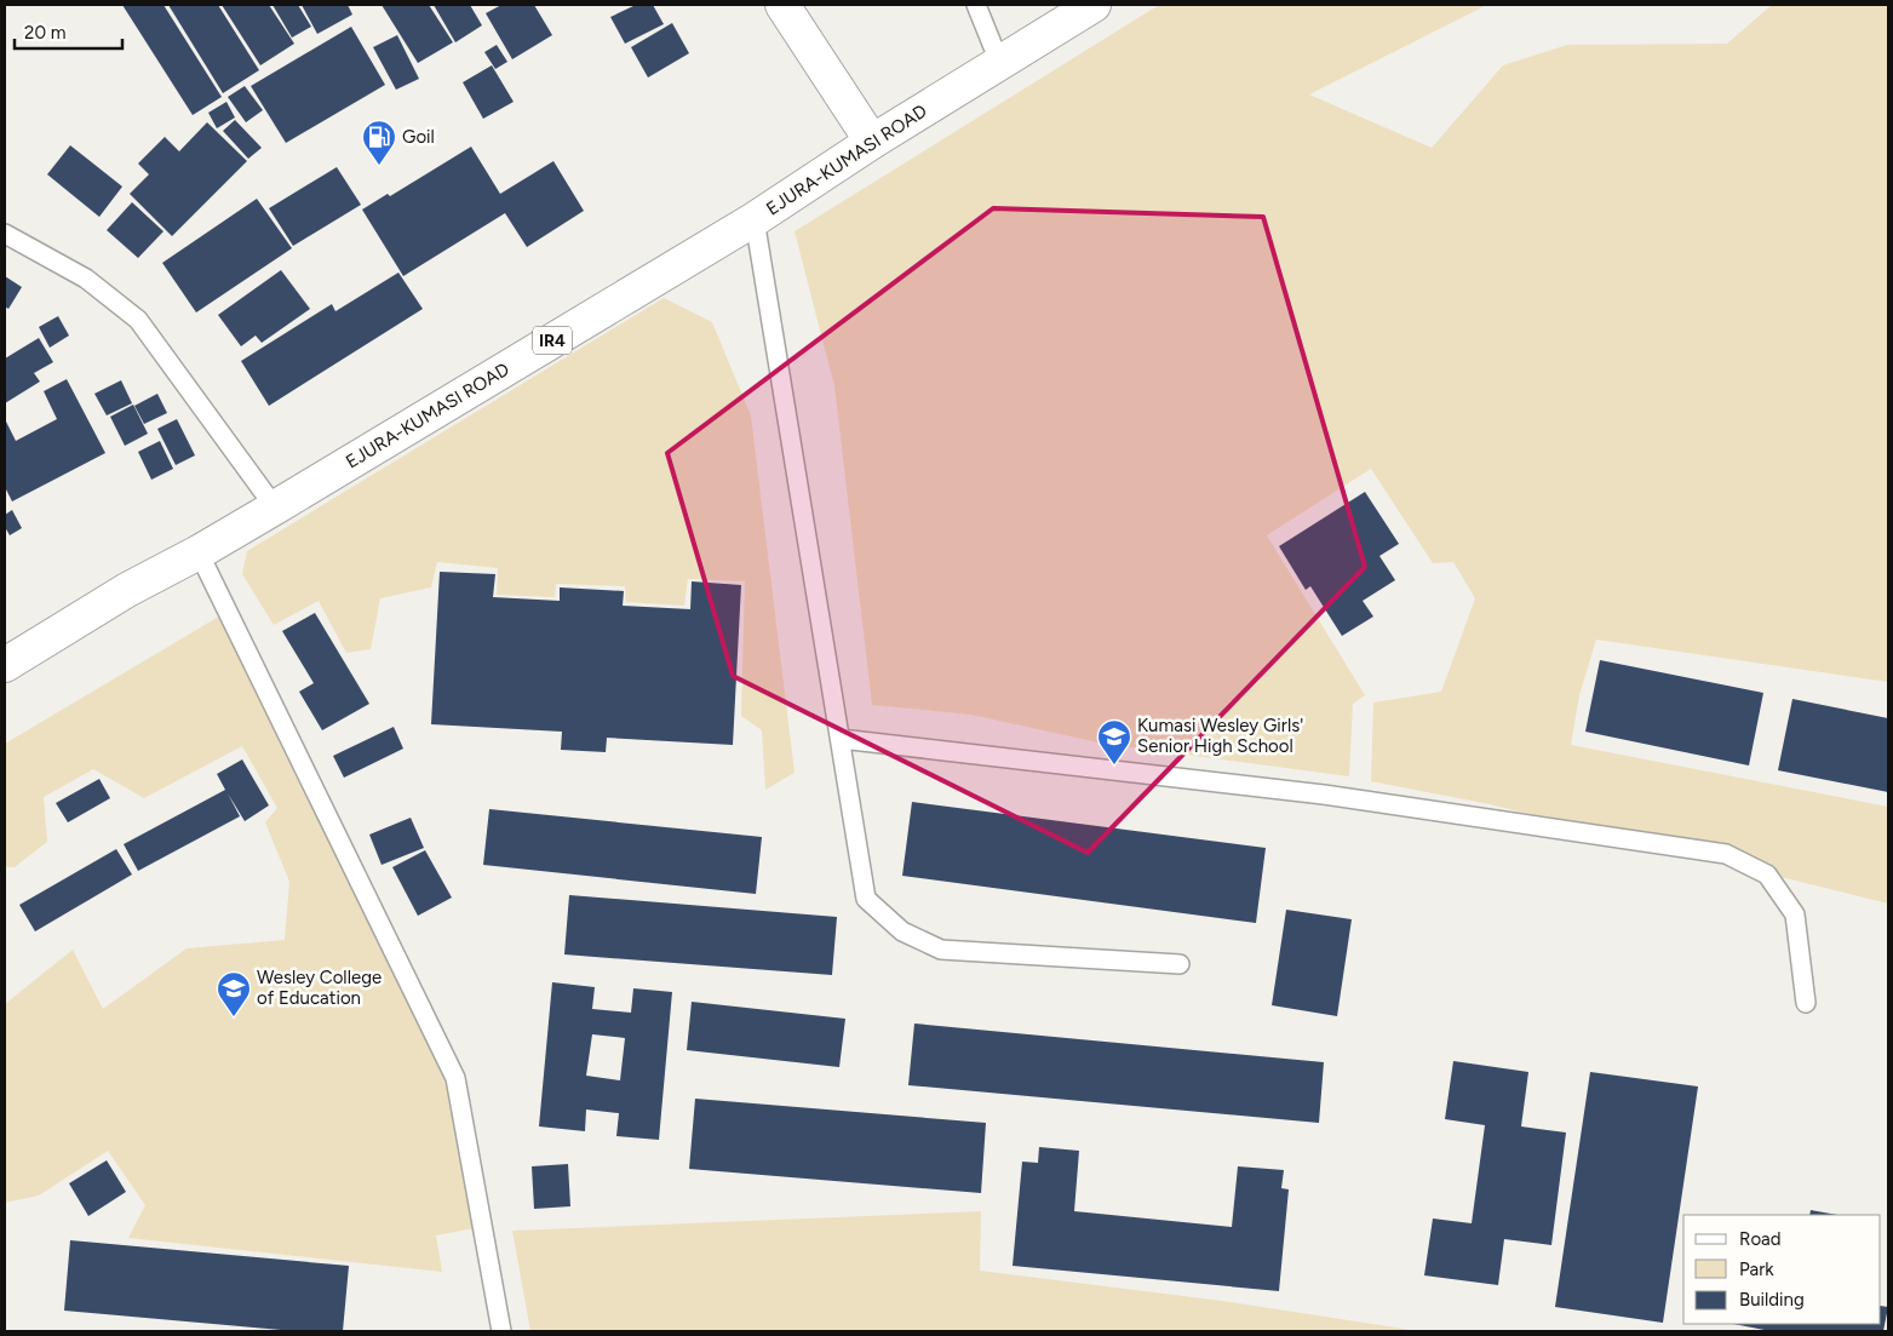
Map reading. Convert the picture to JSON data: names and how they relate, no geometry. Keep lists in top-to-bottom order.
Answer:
{
  "streets": {
    "main road": ["EJURA-KUMASI ROAD", "IR4"]
  },
  "places": {
    "fuel station": ["Goil"],
    "school or university": ["Kumasi Wesley Girls' Senior High School", "Wesley College of Education"]
  },
  "legend": ["Road", "Park", "Building"],
  "scale_bar": "20 m"
}
